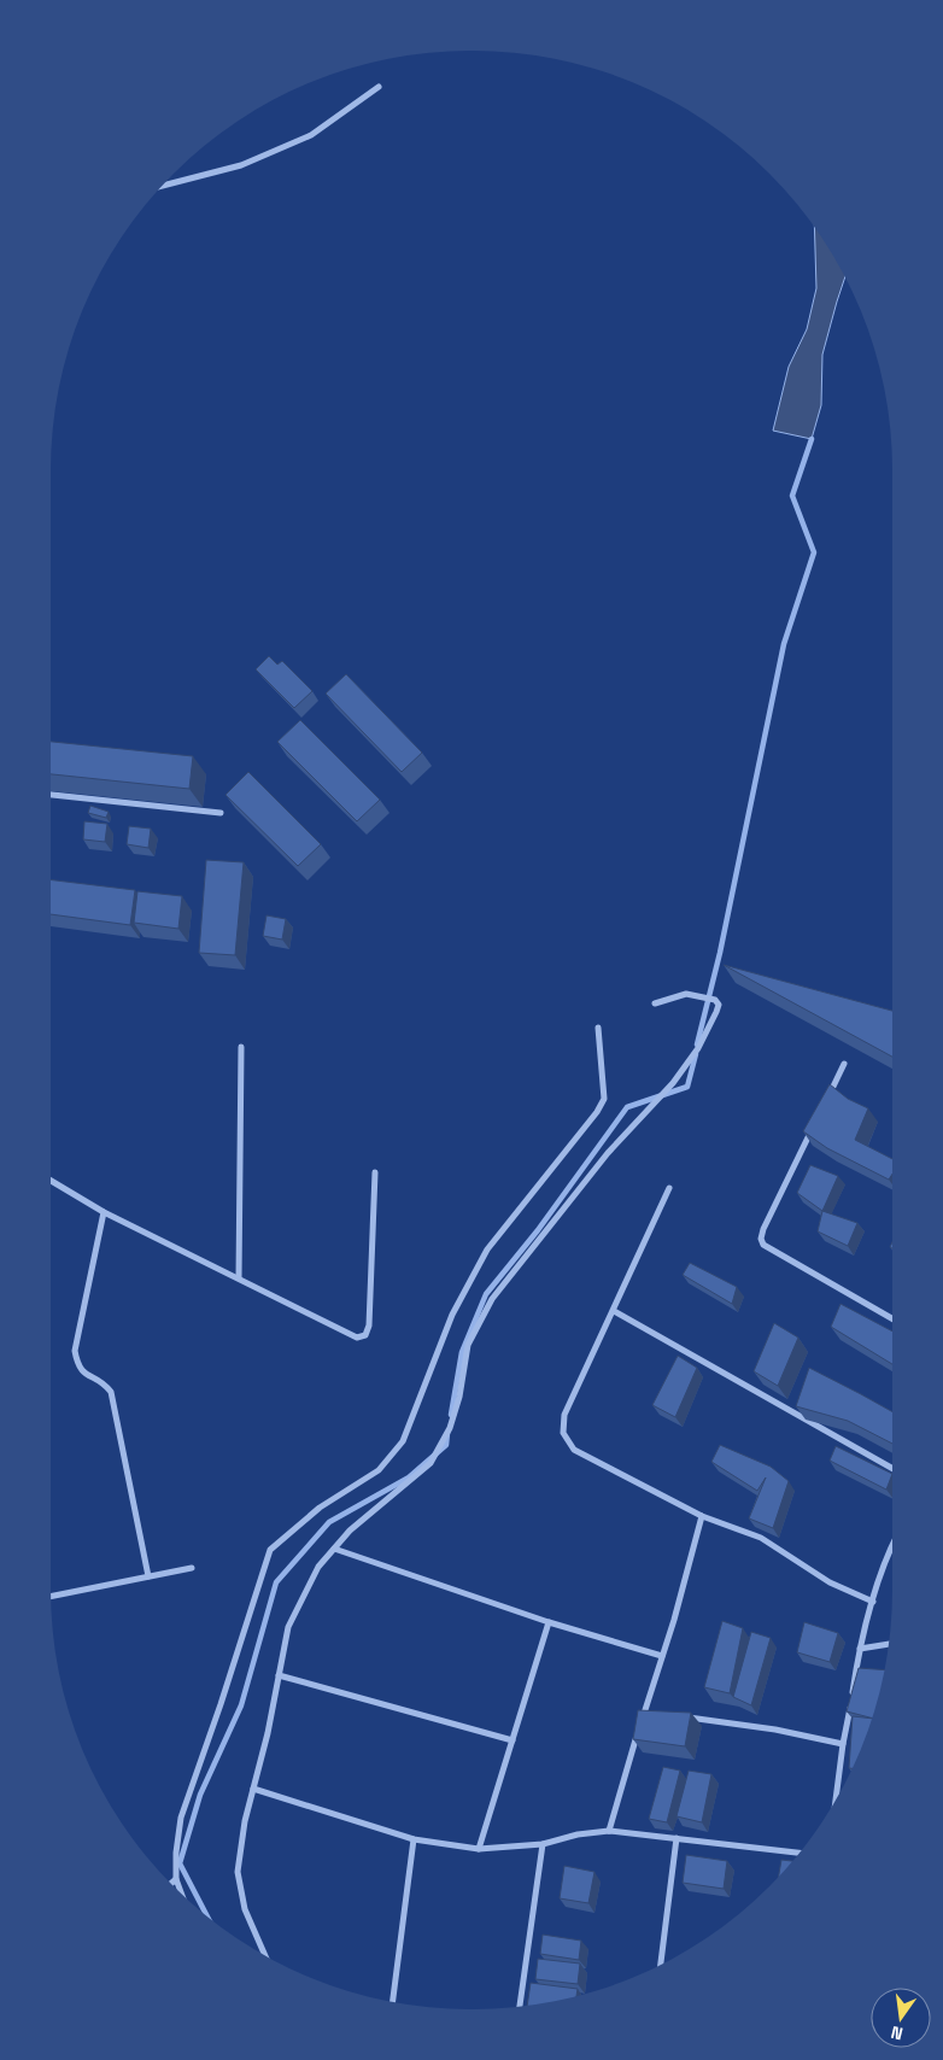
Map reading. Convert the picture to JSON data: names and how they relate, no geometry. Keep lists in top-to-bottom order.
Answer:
{
  "north": "bottom"
}
